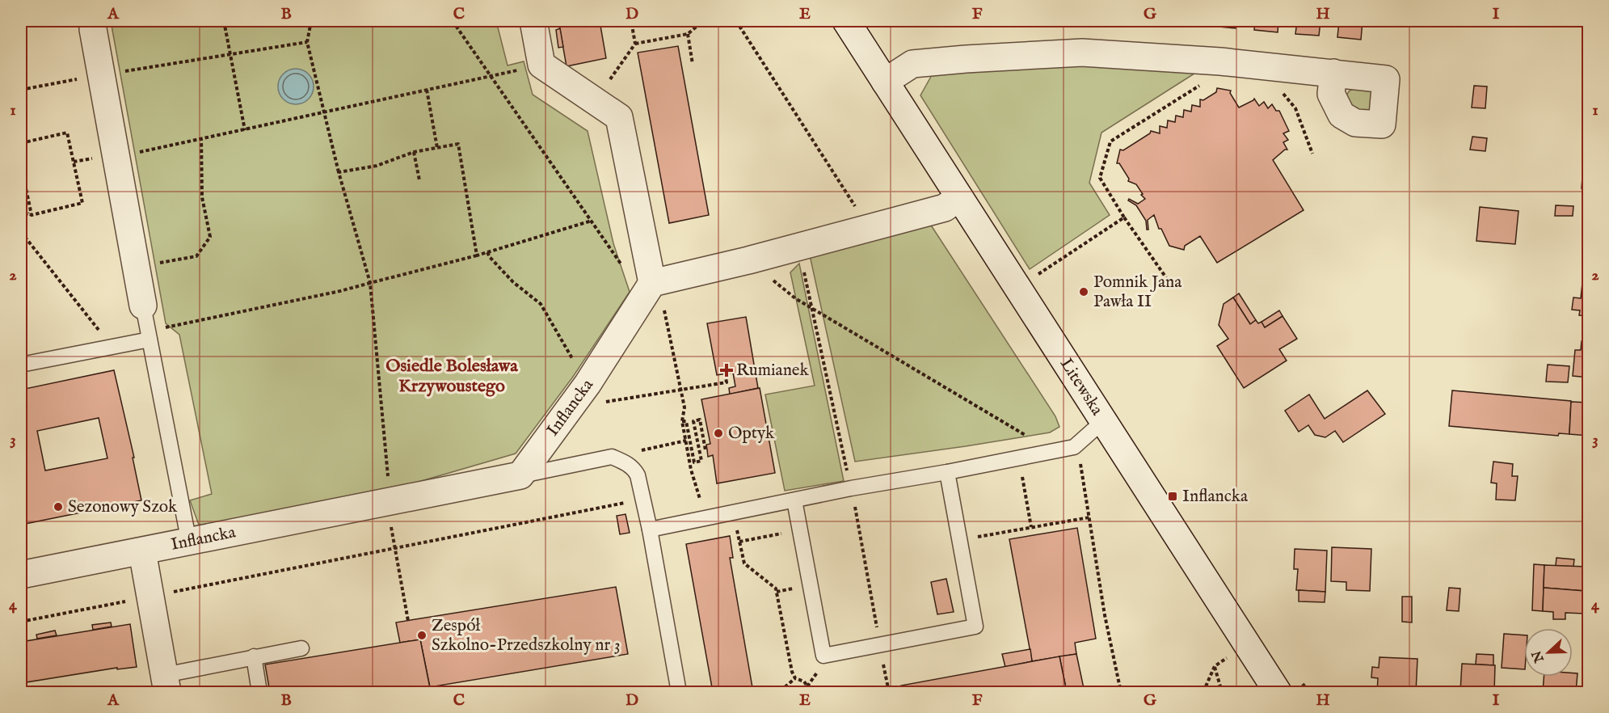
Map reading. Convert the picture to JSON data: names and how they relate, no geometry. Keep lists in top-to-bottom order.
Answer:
{
  "streets": {
    "street": ["Litewska", "Inflancka"]
  },
  "districts": ["Osiedle Bolesława Krzywoustego"],
  "places": {
    "other": [
      "Pomnik Jana Pawła II",
      "Optyk",
      "Sezonowy Szok",
      "Zespół Szkolno-Przedszkolny nr 3"
    ],
    "health": ["Rumianek"],
    "transit": ["Inflancka"]
  },
  "north": "left",
  "grid": {
    "columns": [
      "A",
      "B",
      "C",
      "D",
      "E",
      "F",
      "G",
      "H",
      "I"
    ],
    "rows": [
      "1",
      "2",
      "3",
      "4"
    ]
  }
}
